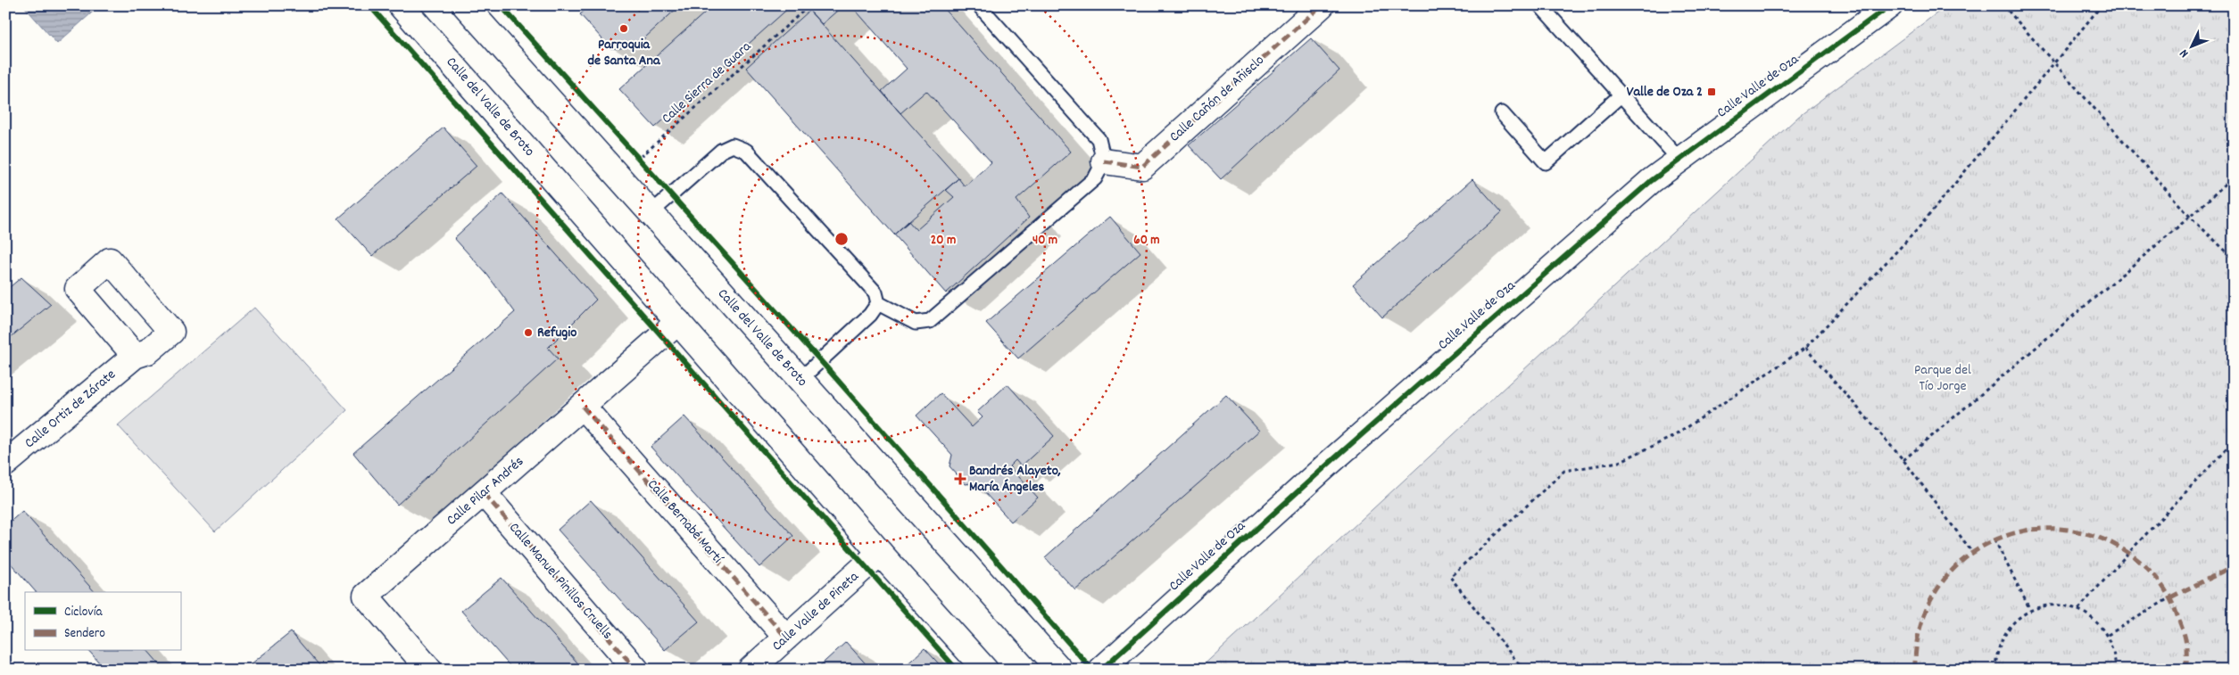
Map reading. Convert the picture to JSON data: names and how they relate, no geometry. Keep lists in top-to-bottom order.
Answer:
{
  "streets": {
    "street": [
      "Calle Valle de Oza",
      "Calle Cañón de Añisclo",
      "Calle del Valle de Broto",
      "Calle Ortiz de Zárate",
      "Calle Pilar Andrés",
      "Calle Bernabé Martí",
      "Calle Manuel Pinillos Cruells",
      "Calle Valle de Pineta"
    ],
    "path": ["Calle Sierra de Guara"]
  },
  "crossings": [
    ["Calle del Valle de Broto", "Calle Pilar Andrés"],
    ["Calle del Valle de Broto", "Calle Valle de Pineta"],
    ["Calle Pilar Andrés", "Calle Bernabé Martí"],
    ["Calle Pilar Andrés", "Calle Manuel Pinillos Cruells"],
    ["Calle Bernabé Martí", "Calle Valle de Pineta"]
  ],
  "parks": ["Parque del Tío Jorge"],
  "places": {
    "other": ["Parroquia de Santa Ana", "Refugio"],
    "transit": ["Valle de Oza 2"],
    "health": ["Bandrés Alayeto, María Ángeles"]
  },
  "legend": ["Ciclovía", "Sendero"],
  "north": "bottom left",
  "rings": ["20 m", "40 m", "60 m"]
}
